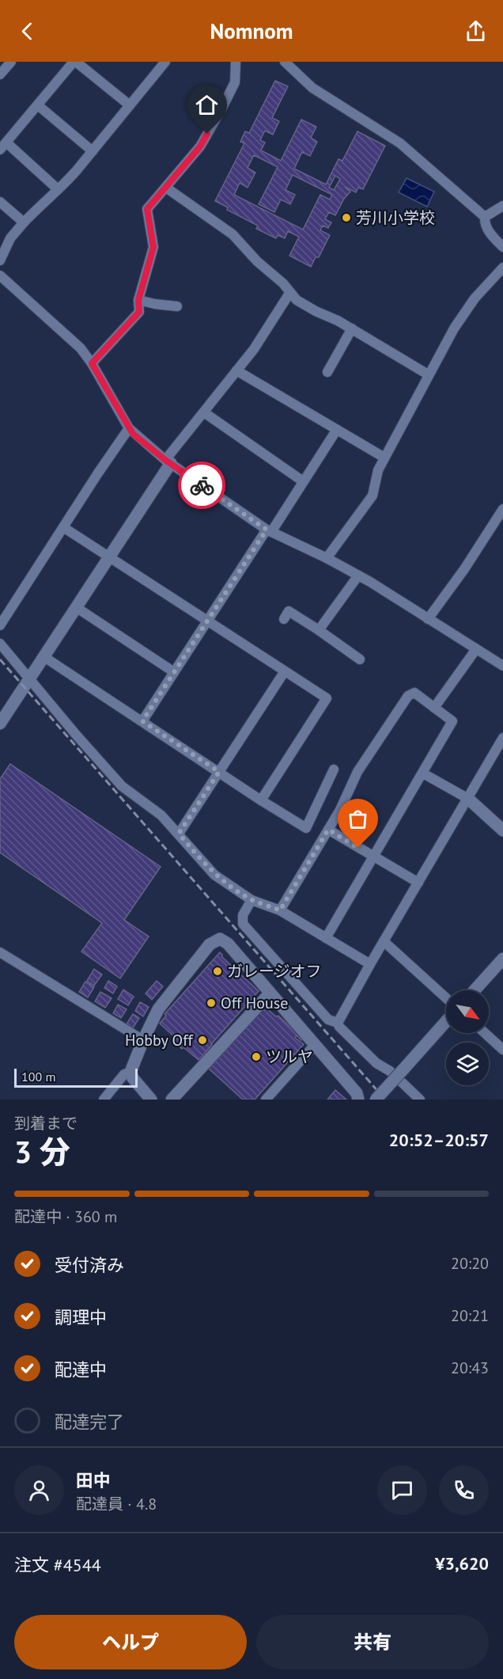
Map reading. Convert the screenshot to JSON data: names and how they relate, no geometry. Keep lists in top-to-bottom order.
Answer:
{
  "places": [
    "芳川小学校",
    "ガレージオフ",
    "Off House",
    "Hobby Off",
    "ツルヤ"
  ],
  "scale_bar": "100 m",
  "north": "bottom right",
  "page": {
    "header": "Nomnom",
    "scale": "100 m",
    "heading": ["3 分", "到着まで", "20:52–20:57"],
    "panel": [
      "田中",
      "配達員 · 4.8",
      "注文 #4544",
      "¥3,620"
    ],
    "bar": "配達中 · 360 m",
    "list": [
      ["受付済み", "20:20"],
      ["調理中", "20:21"],
      ["配達中", "20:43"],
      "配達完了"
    ],
    "buttons": ["ヘルプ", "共有"]
  }
}
